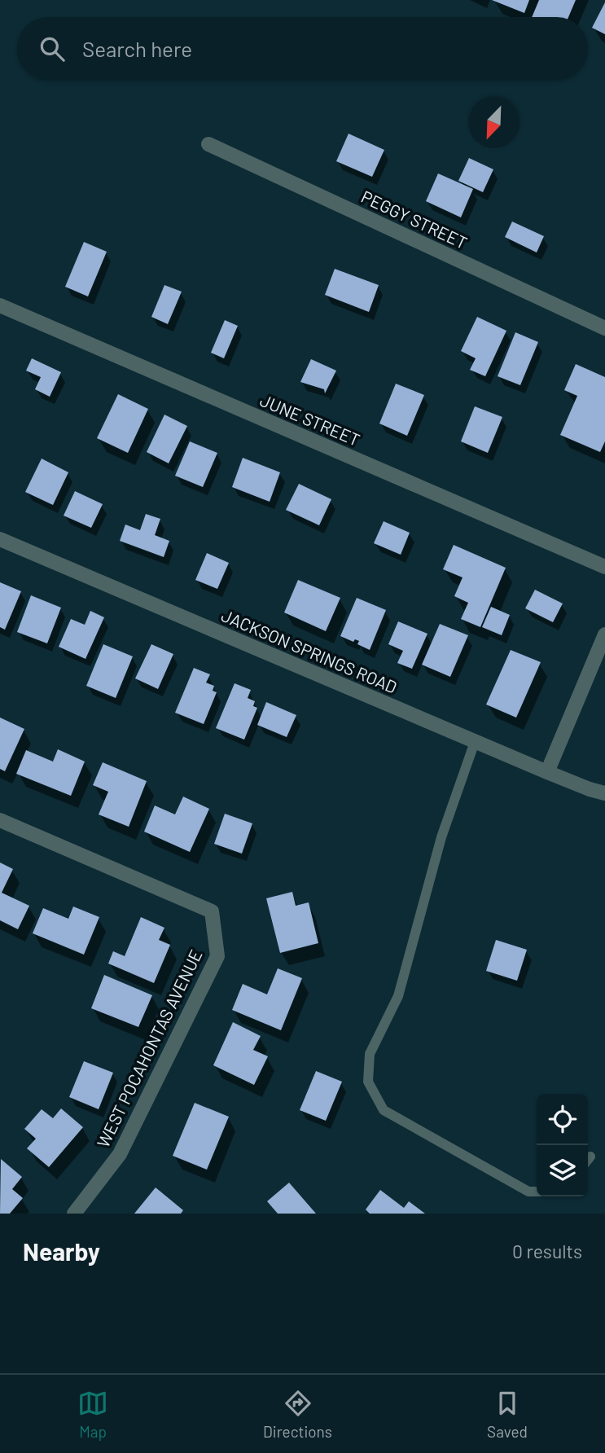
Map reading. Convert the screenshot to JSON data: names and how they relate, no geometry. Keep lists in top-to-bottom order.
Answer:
{
  "streets": {
    "street": [
      "PEGGY STREET",
      "JUNE STREET",
      "JACKSON SPRINGS ROAD",
      "WEST POCAHONTAS AVENUE"
    ]
  },
  "north": "bottom left",
  "page": {
    "search": "Search here",
    "heading": ["Nearby", "0 results"],
    "nav": ["Map", "Directions", "Saved"]
  }
}
